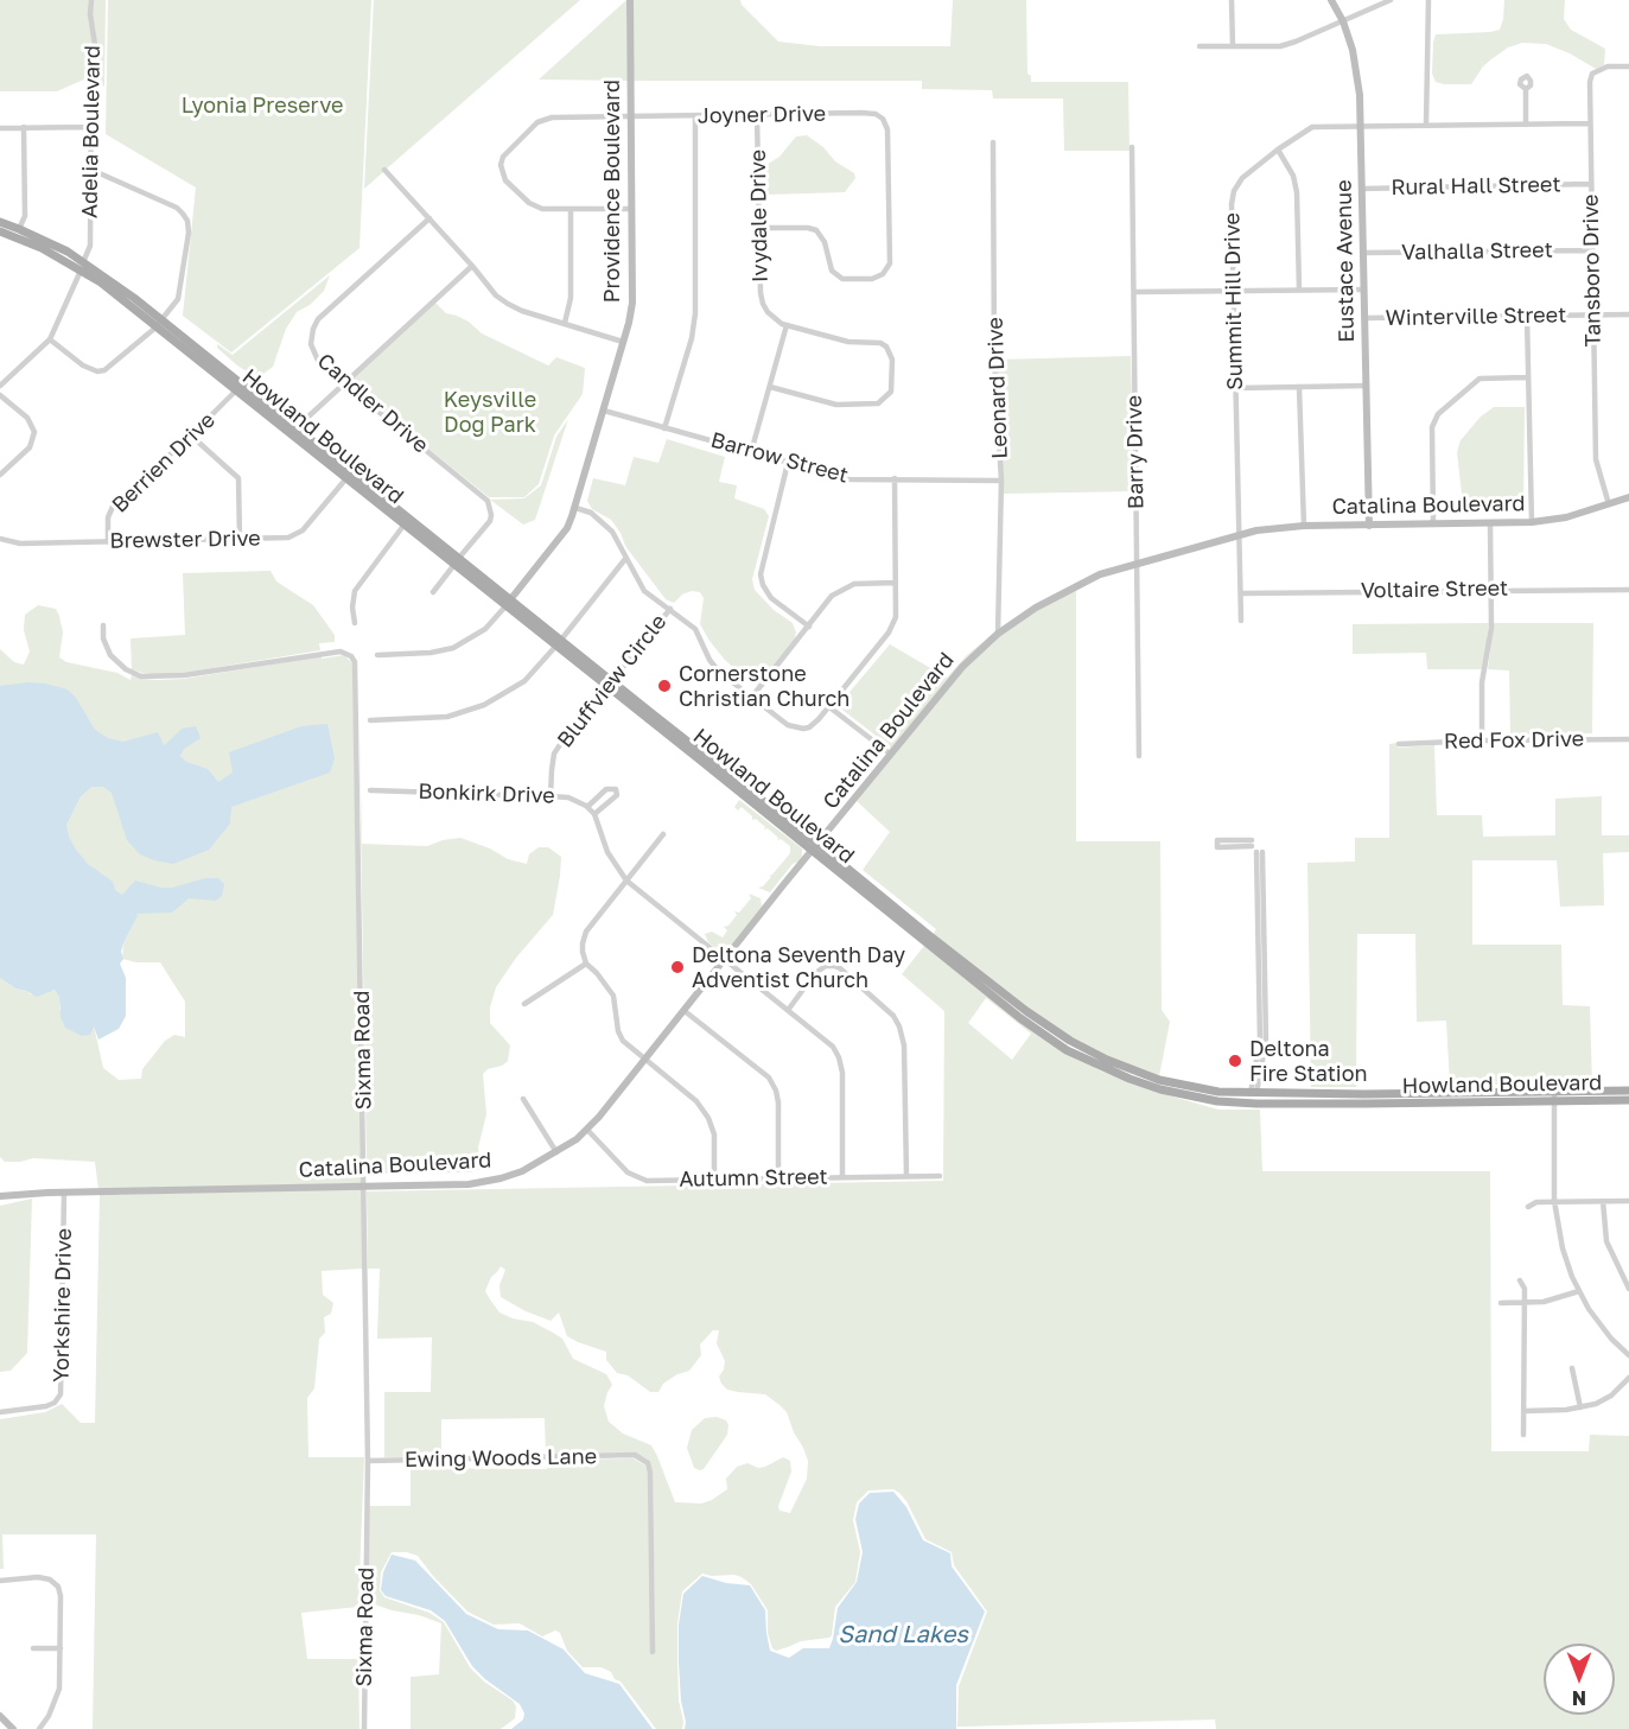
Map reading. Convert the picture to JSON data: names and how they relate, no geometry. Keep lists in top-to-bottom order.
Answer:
{
  "streets": {
    "main road": ["Howland Boulevard"],
    "street": [
      "Joyner Drive",
      "Adelia Boulevard",
      "Rural Hall Street",
      "Providence Boulevard",
      "Ivydale Drive",
      "Valhalla Street",
      "Eustace Avenue",
      "Tansboro Drive",
      "Summit Hill Drive",
      "Winterville Street",
      "Leonard Drive",
      "Candler Drive",
      "Barry Drive",
      "Barrow Street",
      "Berrien Drive",
      "Catalina Boulevard",
      "Brewster Drive",
      "Voltaire Street",
      "Bluffview Circle",
      "Red Fox Drive",
      "Bonkirk Drive",
      "Sixma Road",
      "Autumn Street",
      "Yorkshire Drive",
      "Ewing Woods Lane"
    ]
  },
  "crossings": [
    ["Joyner Drive", "Providence Boulevard"],
    ["Joyner Drive", "Ivydale Drive"],
    ["Adelia Boulevard", "Howland Boulevard"],
    ["Rural Hall Street", "Eustace Avenue"],
    ["Rural Hall Street", "Tansboro Drive"],
    ["Providence Boulevard", "Howland Boulevard"],
    ["Providence Boulevard", "Barrow Street"],
    ["Valhalla Street", "Eustace Avenue"],
    ["Valhalla Street", "Tansboro Drive"],
    ["Eustace Avenue", "Summit Hill Drive"],
    ["Eustace Avenue", "Winterville Street"],
    ["Eustace Avenue", "Catalina Boulevard"],
    ["Tansboro Drive", "Summit Hill Drive"],
    ["Tansboro Drive", "Winterville Street"],
    ["Tansboro Drive", "Catalina Boulevard"],
    ["Summit Hill Drive", "Catalina Boulevard"],
    ["Summit Hill Drive", "Voltaire Street"],
    ["Leonard Drive", "Barrow Street"],
    ["Leonard Drive", "Catalina Boulevard"],
    ["Candler Drive", "Howland Boulevard"],
    ["Howland Boulevard", "Berrien Drive"],
    ["Howland Boulevard", "Catalina Boulevard"],
    ["Howland Boulevard", "Brewster Drive"],
    ["Howland Boulevard", "Bluffview Circle"],
    ["Barry Drive", "Catalina Boulevard"],
    ["Berrien Drive", "Brewster Drive"],
    ["Catalina Boulevard", "Bonkirk Drive"],
    ["Catalina Boulevard", "Sixma Road"],
    ["Catalina Boulevard", "Autumn Street"],
    ["Catalina Boulevard", "Yorkshire Drive"],
    ["Bluffview Circle", "Bonkirk Drive"],
    ["Bonkirk Drive", "Autumn Street"],
    ["Sixma Road", "Ewing Woods Lane"]
  ],
  "water": ["Sand Lakes"],
  "parks": ["Lyonia Preserve", "Keysville Dog Park"],
  "places": ["Cornerstone Christian Church", "Deltona Seventh Day Adventist Church", "Deltona Fire Station"],
  "north": "bottom"
}
